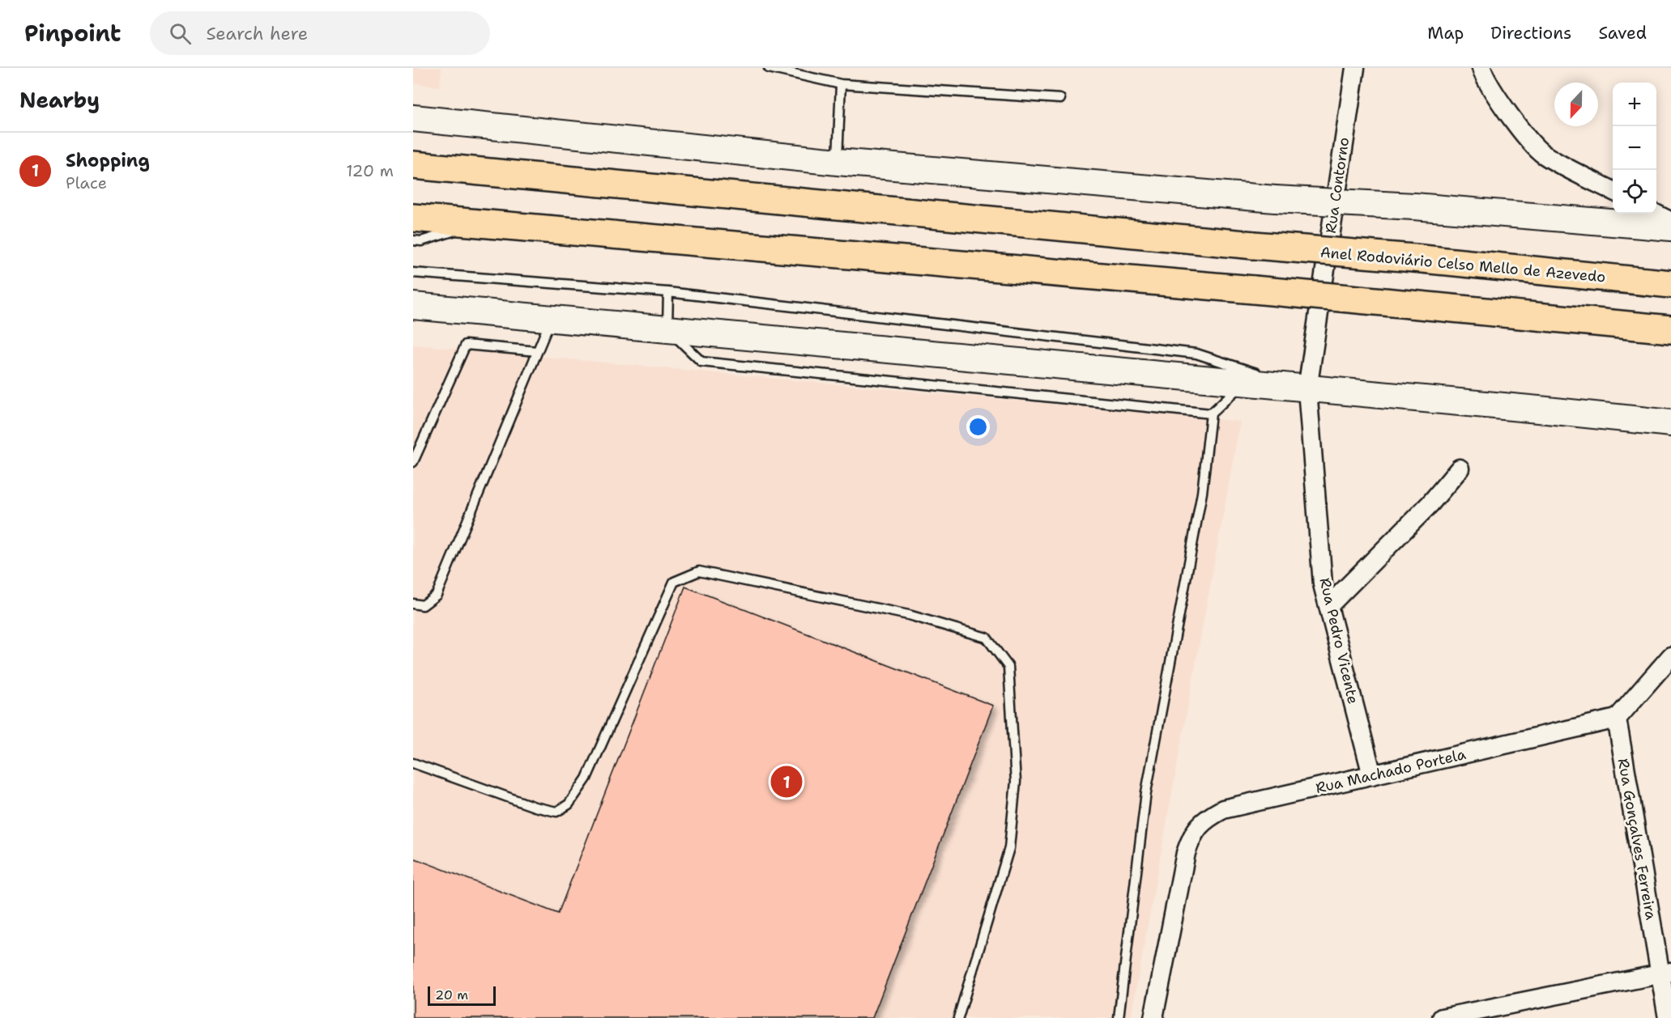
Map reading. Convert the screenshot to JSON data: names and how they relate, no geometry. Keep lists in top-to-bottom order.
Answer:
{
  "streets": {
    "highway": ["Anel Rodoviário Celso Mello de Azevedo"],
    "street": [
      "Rua Contorno",
      "Rua Pedro Vicente",
      "Rua Machado Portela",
      "Rua Gonçalves Ferreira"
    ]
  },
  "crossings": [
    ["Rua Contorno", "Rua Pedro Vicente"],
    ["Rua Pedro Vicente", "Rua Machado Portela"],
    ["Rua Machado Portela", "Rua Gonçalves Ferreira"]
  ],
  "scale_bar": "20 m",
  "north": "bottom",
  "page": {
    "header": "Pinpoint",
    "search": "Search here",
    "nav": ["Map", "Directions", "Saved"],
    "heading": "Nearby",
    "map_buttons": ["+", "−"],
    "list": [
      {
        "mark": "1",
        "name": "Shopping",
        "note": "Place",
        "value": "120 m"
      }
    ],
    "pins": "1",
    "scale": "20 m"
  }
}
